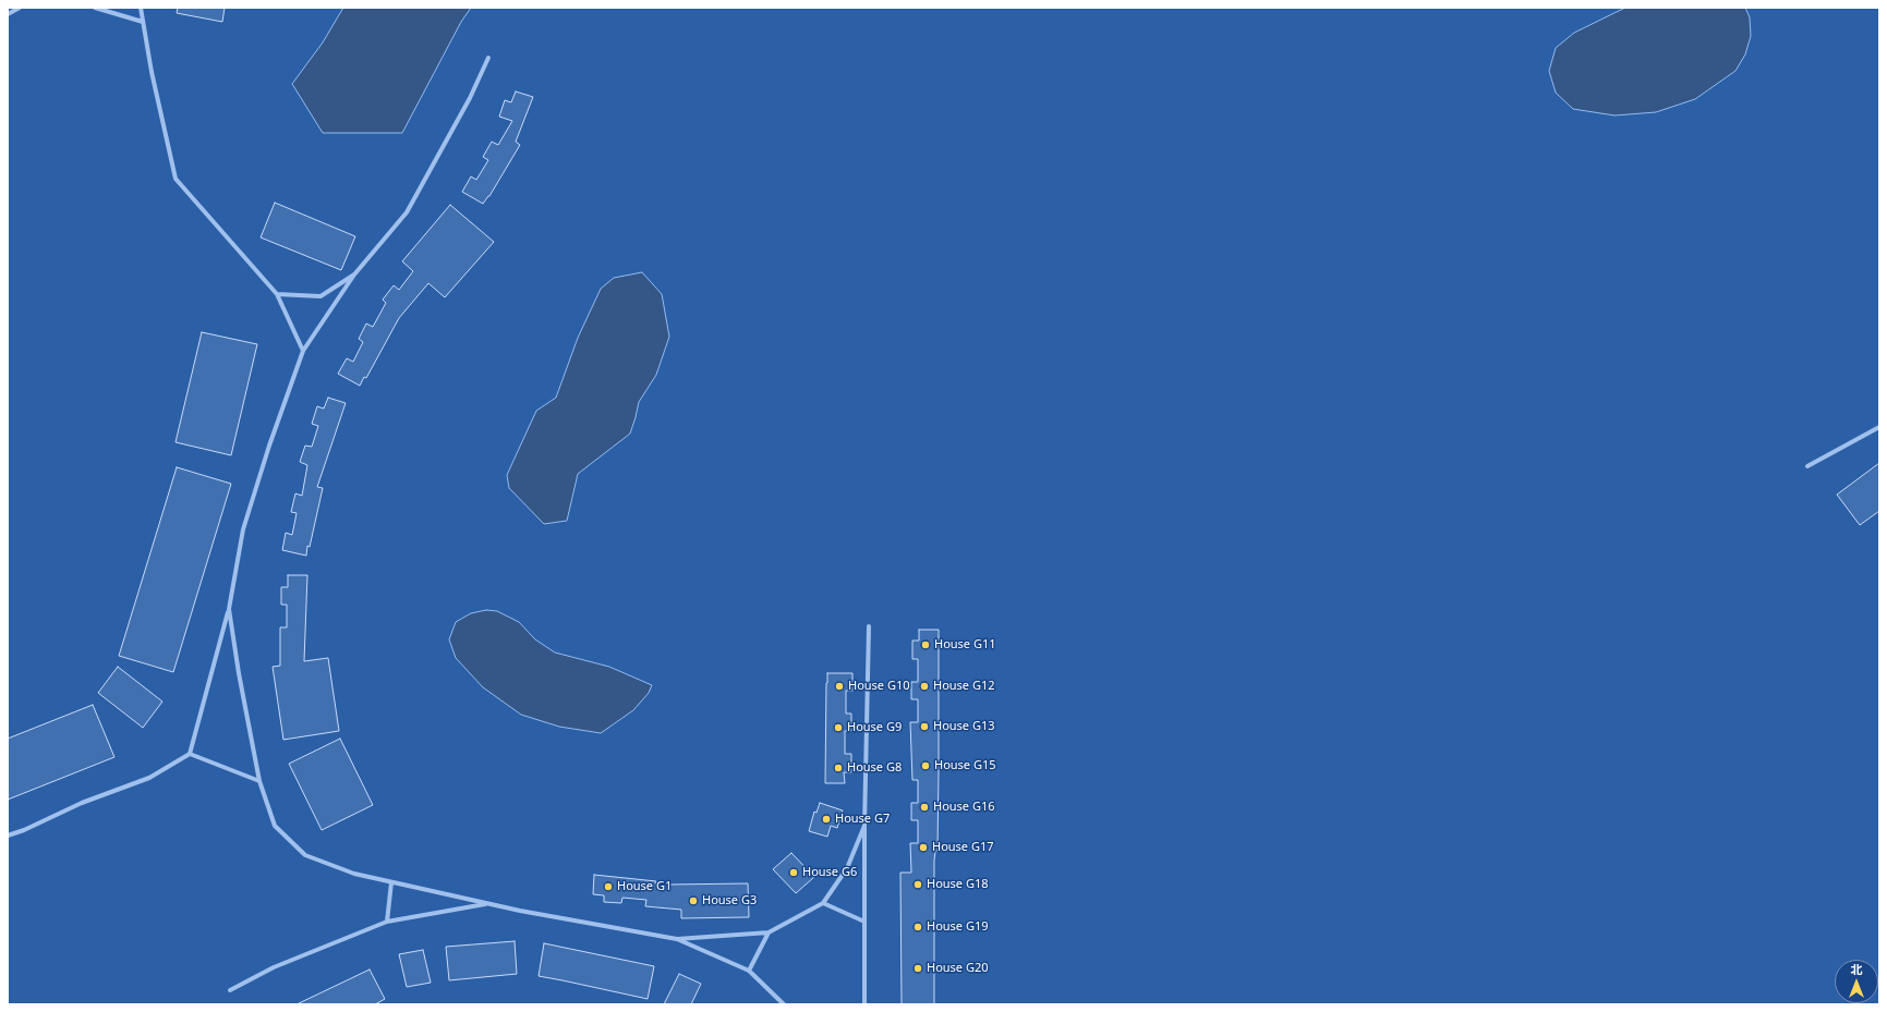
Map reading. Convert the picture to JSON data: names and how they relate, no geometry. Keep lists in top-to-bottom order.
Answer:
{
  "places": [
    "House G11",
    "House G10",
    "House G12",
    "House G13",
    "House G9",
    "House G15",
    "House G8",
    "House G16",
    "House G7",
    "House G17",
    "House G6",
    "House G18",
    "House G1",
    "House G3",
    "House G19",
    "House G20"
  ],
  "north": "top"
}
